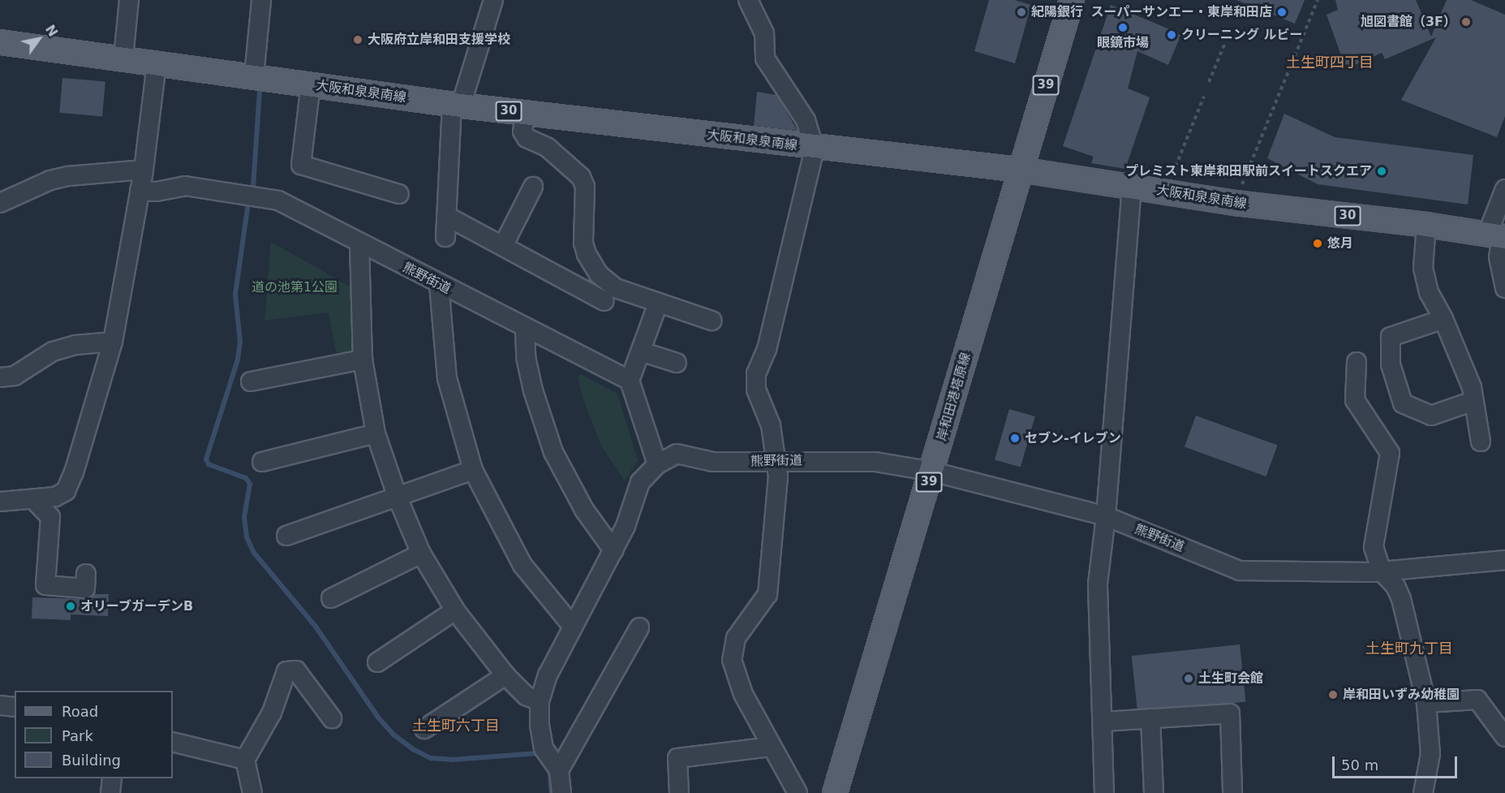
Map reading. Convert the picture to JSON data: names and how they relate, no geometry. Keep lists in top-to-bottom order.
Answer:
{
  "streets": {
    "main road": [
      "39",
      "大阪和泉泉南線",
      "30",
      "岸和田港塔原線"
    ],
    "street": ["熊野街道"]
  },
  "crossings": [
    ["大阪和泉泉南線", "岸和田港塔原線"],
    ["熊野街道", "岸和田港塔原線"]
  ],
  "districts": ["土生町四丁目", "土生町九丁目", "土生町六丁目"],
  "parks": ["道の池第1公園"],
  "places": [
    "紀陽銀行",
    "スーパーサンエー・東岸和田店",
    "旭図書館（3F）",
    "眼鏡市場",
    "クリーニング ルビー",
    "大阪府立岸和田支援学校",
    "プレミスト東岸和田駅前スイートスクエア",
    "悠月",
    "セブン-イレブン",
    "オリーブガーデンB",
    "土生町会館",
    "岸和田いずみ幼稚園"
  ],
  "legend": ["Road", "Park", "Building"],
  "scale_bar": "50 m",
  "north": "top right"
}
